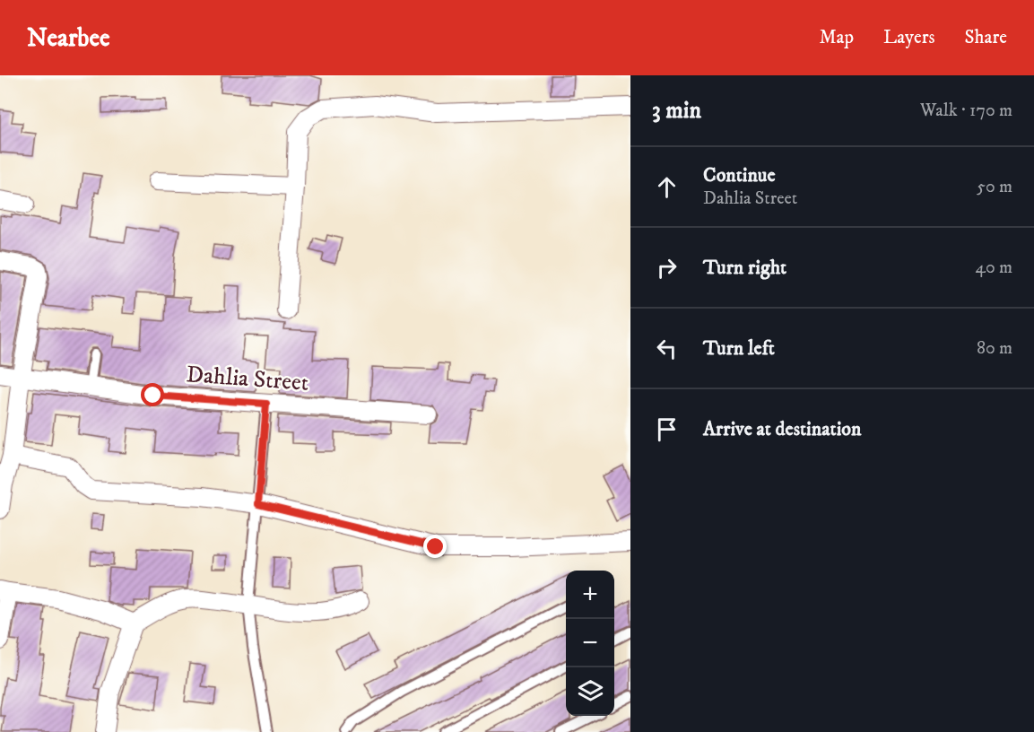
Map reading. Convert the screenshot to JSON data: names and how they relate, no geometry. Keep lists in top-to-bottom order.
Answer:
{
  "streets": {
    "street": ["Dahlia Street"]
  },
  "page": {
    "header": "Nearbee",
    "nav": ["Map", "Layers", "Share"],
    "heading": ["3 min", "Walk · 170 m"],
    "list": [
      ["Continue", "Dahlia Street", "50 m"],
      ["Turn right", "40 m"],
      ["Turn left", "80 m"],
      "Arrive at destination"
    ],
    "map_buttons": ["+", "−"]
  }
}
